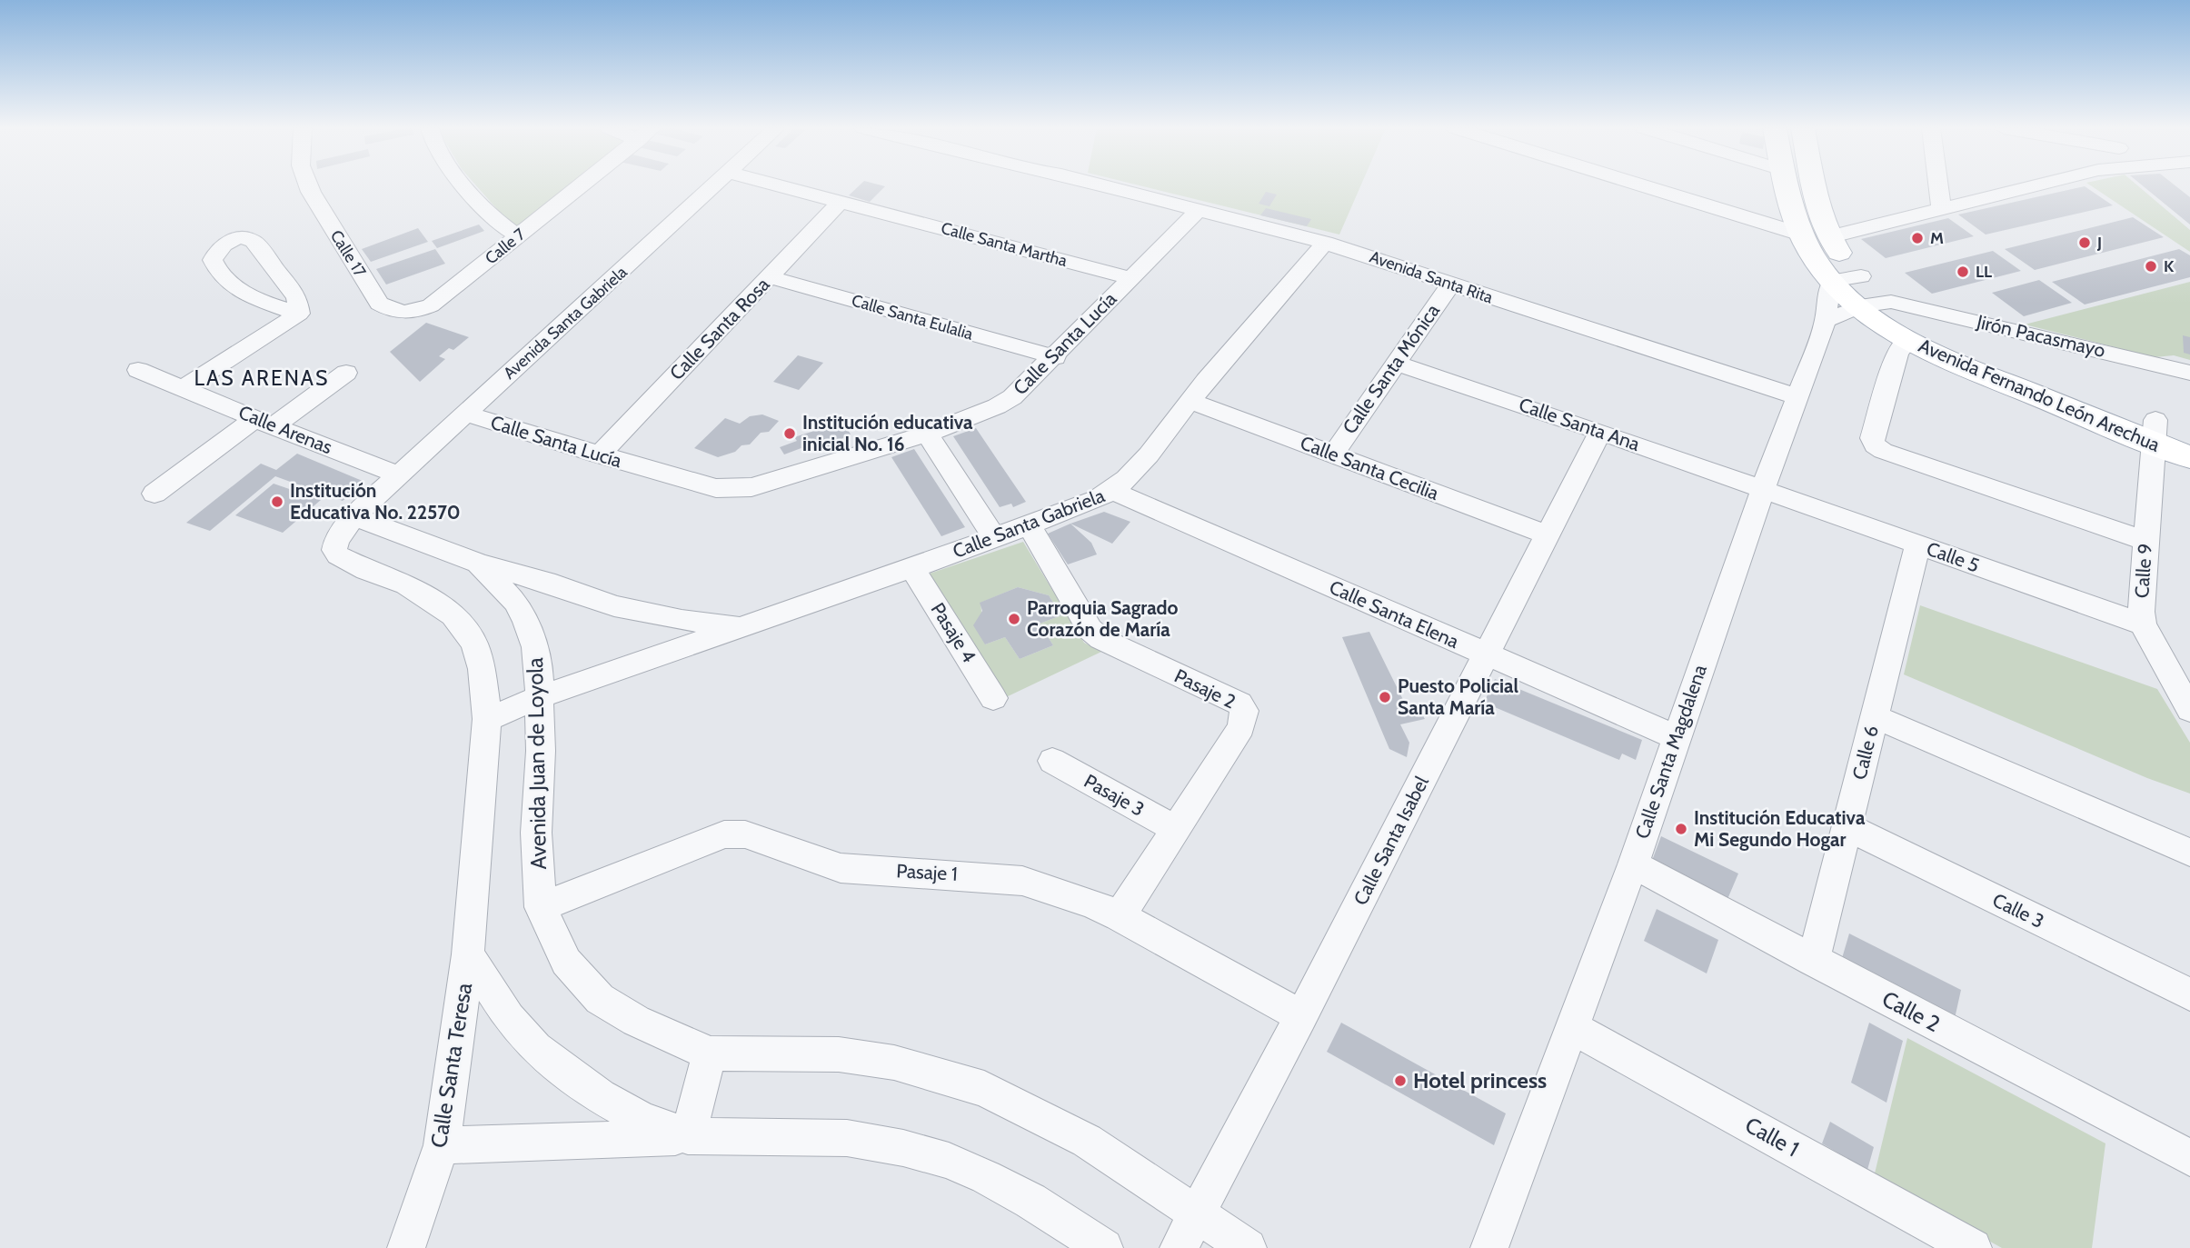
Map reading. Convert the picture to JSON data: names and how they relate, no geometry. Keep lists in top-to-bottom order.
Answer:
{
  "streets": {
    "main road": ["Avenida Fernando León Arechua"],
    "street": [
      "Calle Santa Martha",
      "Calle 7",
      "Calle 17",
      "Avenida Santa Rita",
      "Calle Santa Eulalia",
      "Avenida Santa Gabriela",
      "Calle Santa Rosa",
      "Jirón Pacasmayo",
      "Calle Santa Lucía",
      "Calle Santa Mónica",
      "Calle Santa Ana",
      "Calle Arenas",
      "Calle Santa Cecilia",
      "Calle Santa Gabriela",
      "Calle 5",
      "Calle 9",
      "Calle Santa Elena",
      "Pasaje 4",
      "Pasaje 2",
      "Calle Santa Magdalena",
      "Calle 6",
      "Avenida Juan de Loyola",
      "Pasaje 3",
      "Calle Santa Isabel",
      "Pasaje 1",
      "Calle 3",
      "Calle 2",
      "Calle Santa Teresa",
      "Calle 1"
    ]
  },
  "crossings": [
    ["Calle Santa Martha", "Calle Santa Rosa"],
    ["Calle Santa Martha", "Calle Santa Lucía"],
    ["Calle 7", "Calle 17"],
    ["Avenida Santa Rita", "Calle Santa Lucía"],
    ["Avenida Santa Rita", "Calle Santa Mónica"],
    ["Avenida Santa Rita", "Calle Santa Gabriela"],
    ["Avenida Santa Rita", "Calle Santa Magdalena"],
    ["Calle Santa Eulalia", "Calle Santa Rosa"],
    ["Calle Santa Eulalia", "Calle Santa Lucía"],
    ["Avenida Santa Gabriela", "Calle Santa Lucía"],
    ["Avenida Santa Gabriela", "Calle Arenas"],
    ["Avenida Santa Gabriela", "Avenida Juan de Loyola"],
    ["Calle Santa Rosa", "Calle Santa Lucía"],
    ["Jirón Pacasmayo", "Avenida Fernando León Arechua"],
    ["Calle Santa Mónica", "Calle Santa Ana"],
    ["Calle Santa Mónica", "Calle Santa Cecilia"],
    ["Avenida Fernando León Arechua", "Calle 9"],
    ["Avenida Fernando León Arechua", "Calle Santa Magdalena"],
    ["Calle Santa Ana", "Calle 5"],
    ["Calle Santa Ana", "Calle Santa Magdalena"],
    ["Calle Santa Ana", "Calle Santa Isabel"],
    ["Calle Santa Cecilia", "Calle Santa Gabriela"],
    ["Calle Santa Cecilia", "Calle Santa Isabel"],
    ["Calle Santa Gabriela", "Calle Santa Elena"],
    ["Calle Santa Gabriela", "Pasaje 4"],
    ["Calle Santa Gabriela", "Pasaje 2"],
    ["Calle Santa Gabriela", "Avenida Juan de Loyola"],
    ["Calle 5", "Calle 9"],
    ["Calle 5", "Calle Santa Magdalena"],
    ["Calle 5", "Calle 6"],
    ["Calle Santa Elena", "Calle Santa Magdalena"],
    ["Calle Santa Elena", "Calle Santa Isabel"],
    ["Pasaje 2", "Pasaje 3"],
    ["Pasaje 2", "Pasaje 1"],
    ["Calle Santa Magdalena", "Calle 2"],
    ["Calle Santa Magdalena", "Calle 1"],
    ["Calle 6", "Calle 3"],
    ["Calle 6", "Calle 2"],
    ["Avenida Juan de Loyola", "Calle Santa Isabel"],
    ["Avenida Juan de Loyola", "Pasaje 1"],
    ["Calle Santa Isabel", "Pasaje 1"]
  ],
  "districts": ["LAS ARENAS"],
  "places": [
    "M",
    "J",
    "K",
    "LL",
    "Institución educativa inicial No. 16",
    "Institución Educativa No. 22570",
    "Parroquia Sagrado Corazón de María",
    "Puesto Policial Santa María",
    "Institución Educativa Mi Segundo Hogar",
    "Hotel princess"
  ]
}
